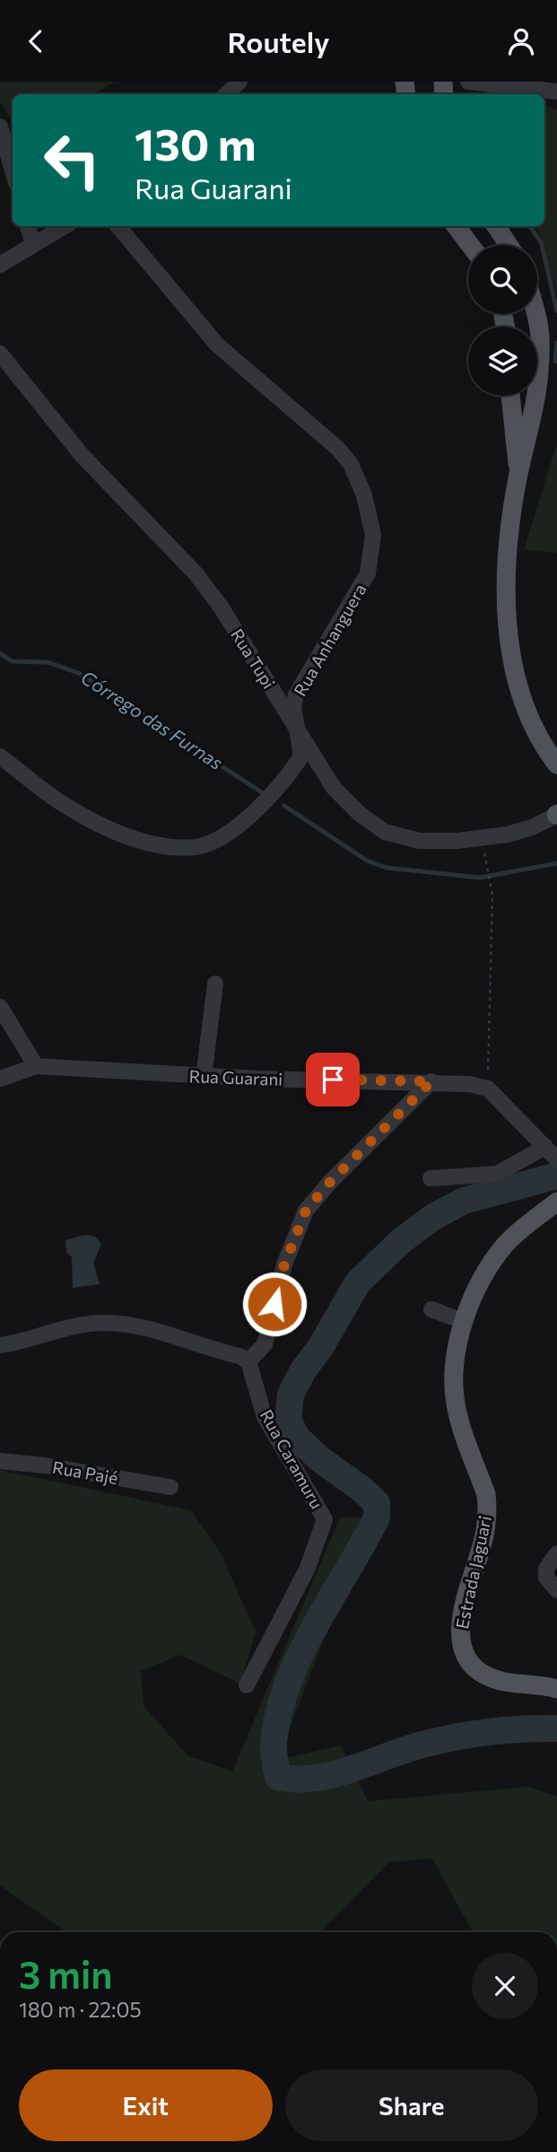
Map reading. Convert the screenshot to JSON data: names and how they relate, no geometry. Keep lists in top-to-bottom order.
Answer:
{
  "streets": {
    "main road": ["Estrada Jaguari"],
    "street": [
      "Rua Anhanguera",
      "Rua Tupi",
      "Rua Guarani",
      "Rua Caramuru",
      "Rua Pajé"
    ]
  },
  "crossings": [
    ["Rua Anhanguera", "Rua Tupi"]
  ],
  "water": ["Córrego das Furnas"],
  "page": {
    "header": "Routely",
    "turn": ["130 m", "Rua Guarani"],
    "heading": ["3 min", "180 m · 22:05"],
    "buttons": ["Exit", "Share"]
  }
}
